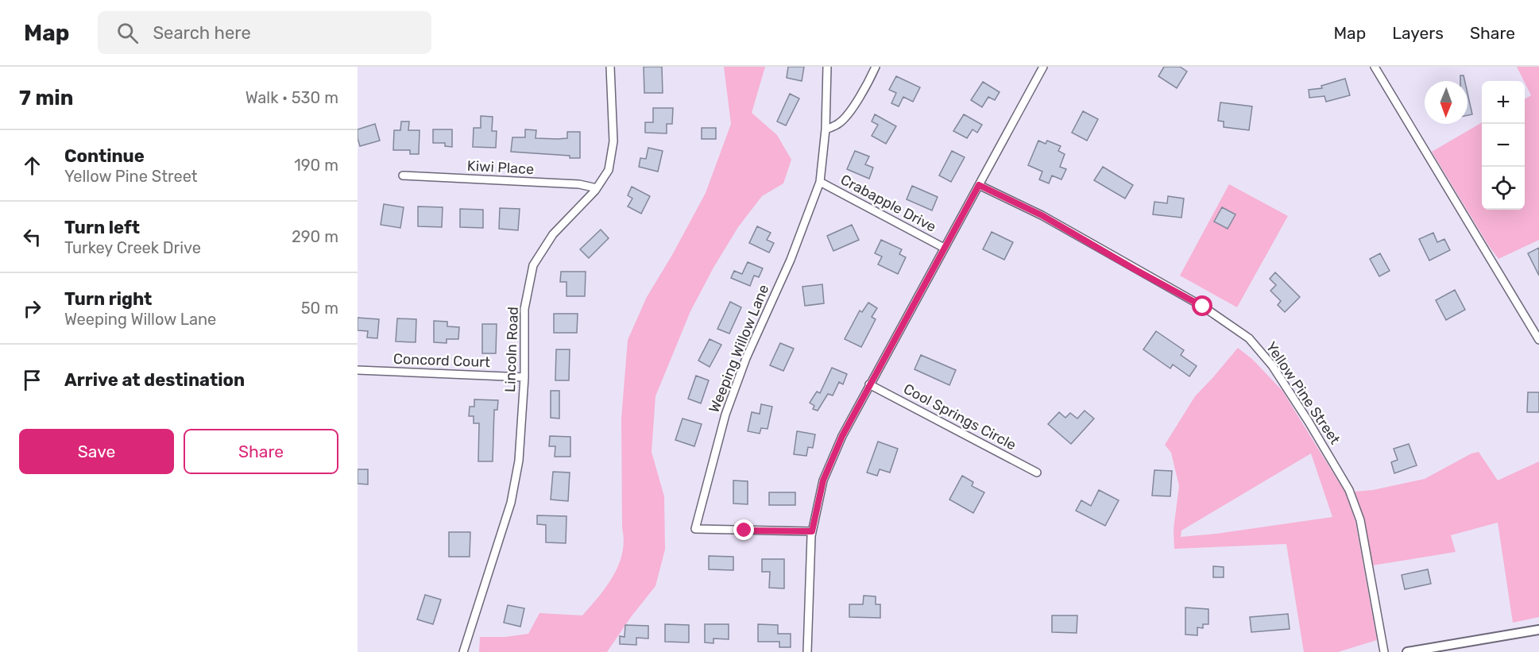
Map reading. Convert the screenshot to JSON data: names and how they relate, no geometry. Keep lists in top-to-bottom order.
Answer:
{
  "streets": {
    "street": [
      "Kiwi Place",
      "Crabapple Drive",
      "Weeping Willow Lane",
      "Lincoln Road",
      "Concord Court",
      "Yellow Pine Street",
      "Cool Springs Circle"
    ]
  },
  "crossings": [
    ["Kiwi Place", "Lincoln Road"],
    ["Crabapple Drive", "Weeping Willow Lane"],
    ["Lincoln Road", "Concord Court"]
  ],
  "north": "bottom",
  "page": {
    "header": "Map",
    "search": "Search here",
    "nav": ["Map", "Layers", "Share"],
    "heading": ["7 min", "Walk · 530 m"],
    "map_buttons": ["+", "−"],
    "list": [
      ["Continue", "Yellow Pine Street", "190 m"],
      ["Turn left", "Turkey Creek Drive", "290 m"],
      ["Turn right", "Weeping Willow Lane", "50 m"],
      "Arrive at destination"
    ],
    "buttons": ["Save", "Share"]
  }
}
